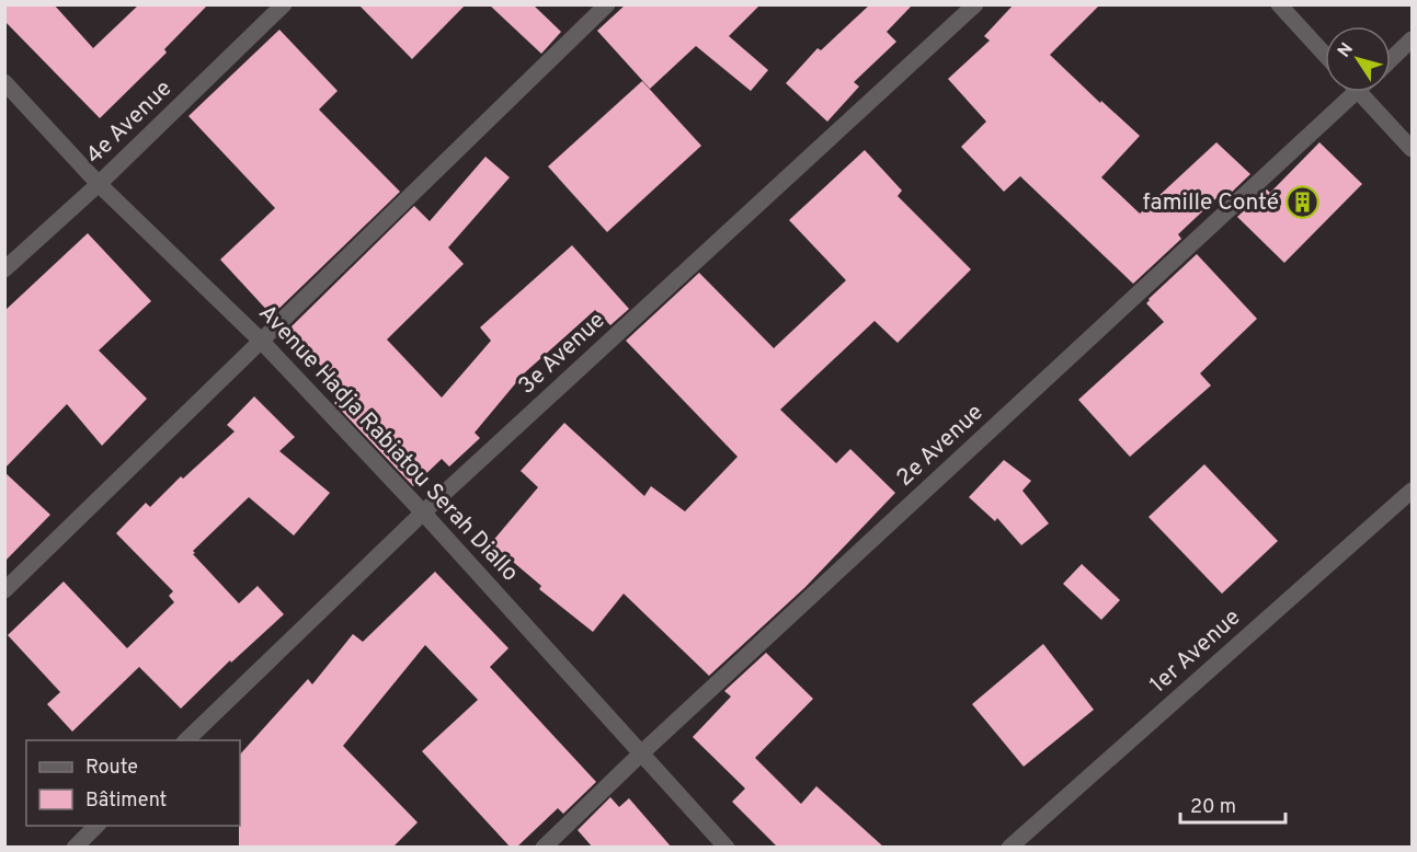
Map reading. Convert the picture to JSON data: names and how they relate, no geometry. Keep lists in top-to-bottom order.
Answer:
{
  "streets": {
    "street": [
      "4e Avenue",
      "3e Avenue",
      "Avenue Hadja Rabiatou Serah Diallo",
      "2e Avenue",
      "1er Avenue"
    ]
  },
  "crossings": [
    ["4e Avenue", "Avenue Hadja Rabiatou Serah Diallo"],
    ["3e Avenue", "Avenue Hadja Rabiatou Serah Diallo"],
    ["Avenue Hadja Rabiatou Serah Diallo", "2e Avenue"]
  ],
  "places": {
    "building": ["famille Conté"]
  },
  "legend": ["Route", "Bâtiment"],
  "scale_bar": "20 m",
  "north": "top left"
}
